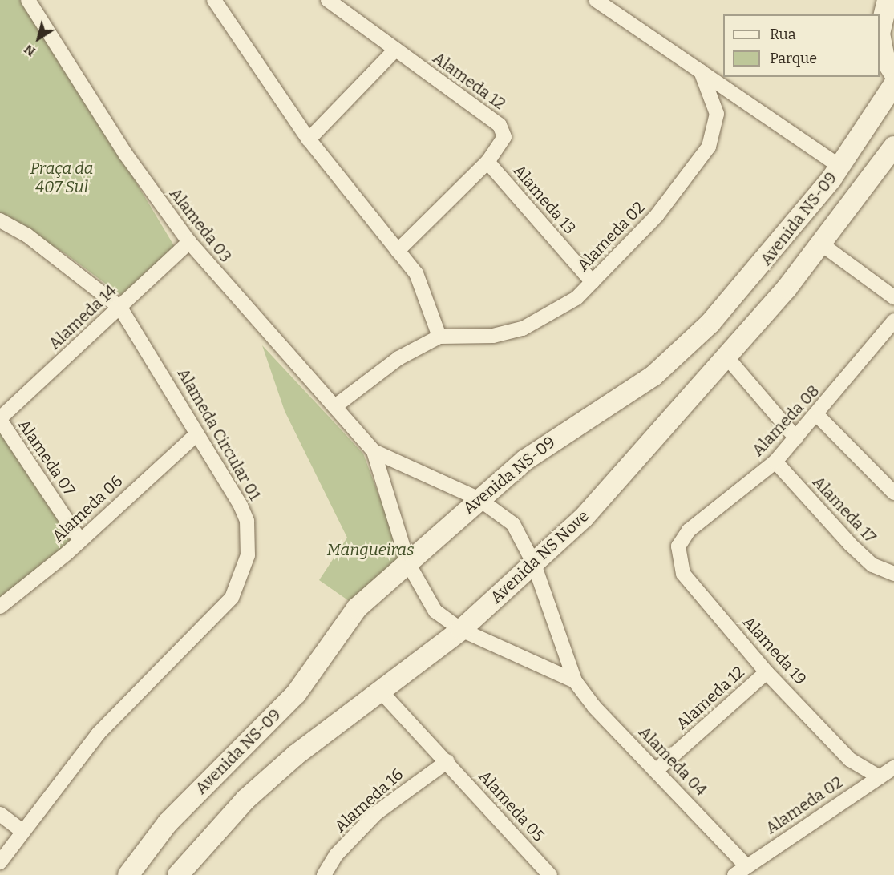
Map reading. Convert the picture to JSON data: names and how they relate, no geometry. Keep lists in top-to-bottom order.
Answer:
{
  "streets": {
    "street": [
      "Alameda 12",
      "Alameda 13",
      "Avenida NS-09",
      "Alameda 03",
      "Alameda 02",
      "Alameda 14",
      "Alameda 08",
      "Alameda Circular 01",
      "Alameda 07",
      "Alameda 06",
      "Alameda 17",
      "Avenida NS Nove",
      "Alameda 19",
      "Alameda 04",
      "Alameda 16",
      "Alameda 05"
    ]
  },
  "crossings": [
    ["Alameda 12", "Alameda 13"],
    ["Alameda 12", "Alameda 19"],
    ["Alameda 12", "Alameda 04"],
    ["Alameda 13", "Alameda 02"],
    ["Avenida NS-09", "Avenida NS Nove"],
    ["Alameda 03", "Alameda 02"],
    ["Alameda 03", "Alameda 14"],
    ["Alameda 02", "Alameda 19"],
    ["Alameda 02", "Alameda 04"],
    ["Alameda 14", "Alameda Circular 01"],
    ["Alameda 14", "Alameda 07"],
    ["Alameda 08", "Alameda 17"],
    ["Alameda 08", "Alameda 19"],
    ["Alameda Circular 01", "Alameda 06"],
    ["Alameda 07", "Alameda 06"],
    ["Avenida NS Nove", "Alameda 05"],
    ["Alameda 16", "Alameda 05"]
  ],
  "parks": ["Praça da 407 Sul", "Mangueiras"],
  "legend": ["Rua", "Parque"],
  "north": "bottom left"
}
